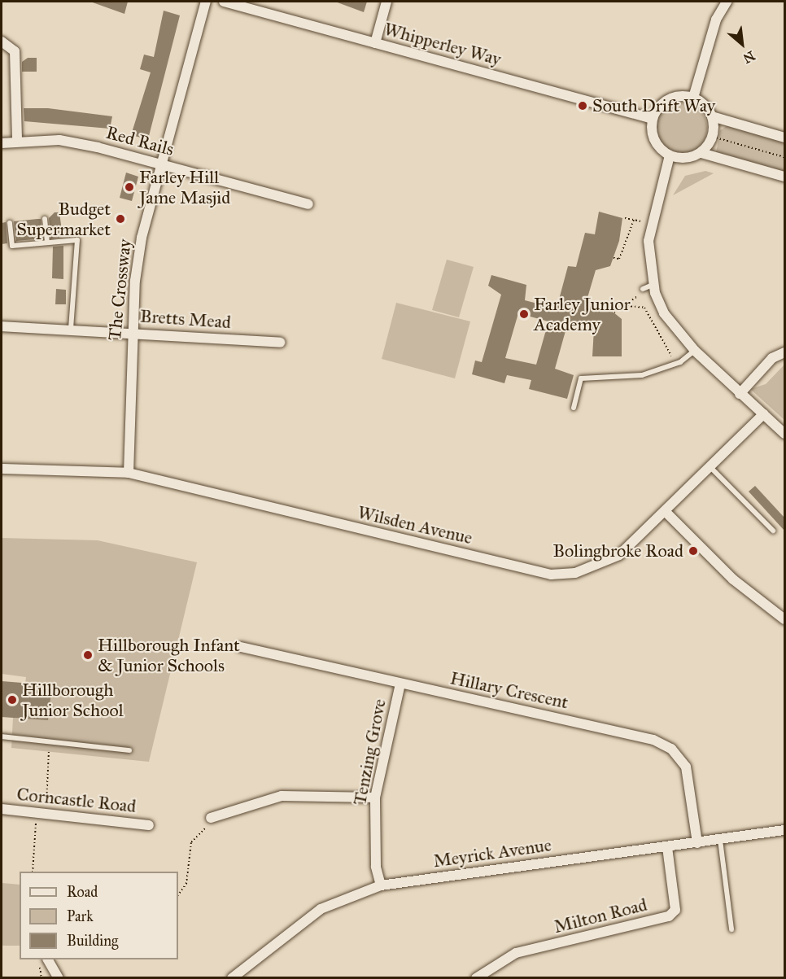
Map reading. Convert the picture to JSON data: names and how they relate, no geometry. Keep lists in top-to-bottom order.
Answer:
{
  "streets": {
    "street": [
      "Whipperley Way",
      "Red Rails",
      "The Crossway",
      "Bretts Mead",
      "Wilsden Avenue",
      "Hillary Crescent",
      "Tenzing Grove",
      "Corncastle Road",
      "Meyrick Avenue",
      "Milton Road"
    ]
  },
  "crossings": [
    ["Red Rails", "The Crossway"],
    ["The Crossway", "Bretts Mead"],
    ["The Crossway", "Wilsden Avenue"],
    ["Hillary Crescent", "Tenzing Grove"],
    ["Hillary Crescent", "Meyrick Avenue"],
    ["Tenzing Grove", "Meyrick Avenue"],
    ["Meyrick Avenue", "Milton Road"]
  ],
  "places": [
    "South Drift Way",
    "Farley Hill Jame Masjid",
    "Budget Supermarket",
    "Farley Junior Academy",
    "Bolingbroke Road",
    "Hillborough Infant & Junior Schools",
    "Hillborough Junior School"
  ],
  "legend": ["Road", "Park", "Building"],
  "north": "bottom right"
}
